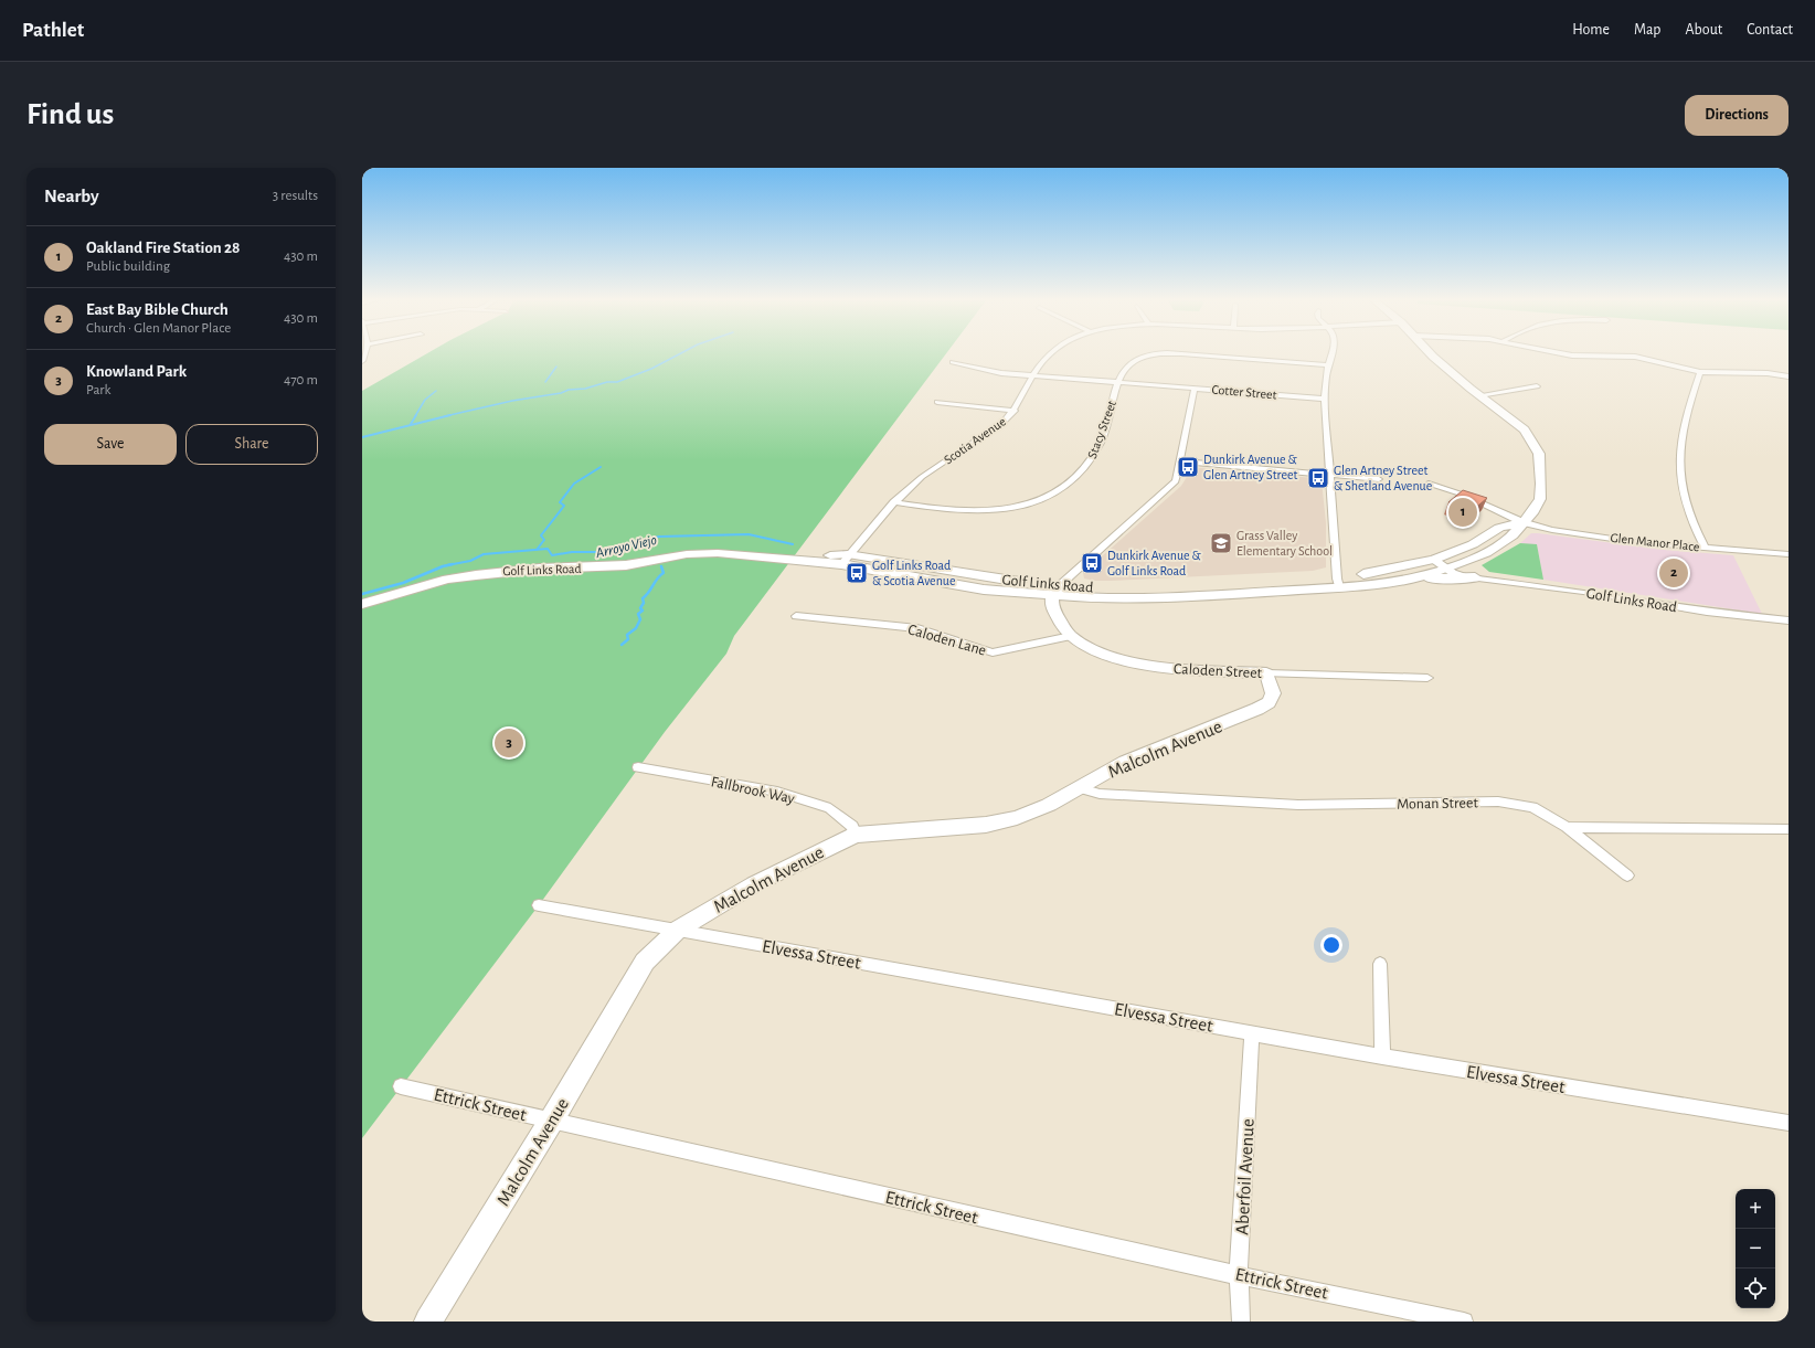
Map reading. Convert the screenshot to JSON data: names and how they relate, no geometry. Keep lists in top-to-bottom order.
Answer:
{
  "streets": {
    "main road": ["Golf Links Road", "Caloden Street", "Malcolm Avenue"],
    "street": [
      "Cotter Street",
      "Stacy Street",
      "Scotia Avenue",
      "Glen Manor Place",
      "Caloden Lane",
      "Fallbrook Way",
      "Monan Street",
      "Elvessa Street",
      "Ettrick Street",
      "Aberfoil Avenue"
    ]
  },
  "crossings": [
    ["Cotter Street", "Stacy Street"],
    ["Cotter Street", "Scotia Avenue"],
    ["Stacy Street", "Scotia Avenue"],
    ["Scotia Avenue", "Golf Links Road"],
    ["Golf Links Road", "Caloden Street"],
    ["Caloden Lane", "Caloden Street"],
    ["Caloden Street", "Malcolm Avenue"],
    ["Malcolm Avenue", "Fallbrook Way"],
    ["Malcolm Avenue", "Monan Street"],
    ["Malcolm Avenue", "Elvessa Street"],
    ["Malcolm Avenue", "Ettrick Street"],
    ["Elvessa Street", "Aberfoil Avenue"],
    ["Ettrick Street", "Aberfoil Avenue"]
  ],
  "water": ["Arroyo Viejo"],
  "places": {
    "bus stop": [
      "Dunkirk Avenue & Glen Artney Street",
      "Glen Artney Street & Shetland Avenue",
      "Dunkirk Avenue & Golf Links Road",
      "Golf Links Road & Scotia Avenue"
    ],
    "school or university": ["Grass Valley Elementary School"]
  },
  "page": {
    "header": "Pathlet",
    "nav": [
      "Home",
      "Map",
      "About",
      "Contact"
    ],
    "buttons": [
      "Directions",
      ["Save", "Share"]
    ],
    "title": "Find us",
    "heading": ["Nearby", "3 results"],
    "list": [
      {
        "mark": "1",
        "name": "Oakland Fire Station 28",
        "note": "Public building",
        "value": "430 m"
      },
      {
        "mark": "2",
        "name": "East Bay Bible Church",
        "note": "Church · Glen Manor Place",
        "value": "430 m"
      },
      {
        "mark": "3",
        "name": "Knowland Park",
        "note": "Park",
        "value": "470 m"
      }
    ],
    "pins": ["1", "2", "3"],
    "map_buttons": ["+", "−"]
  }
}
